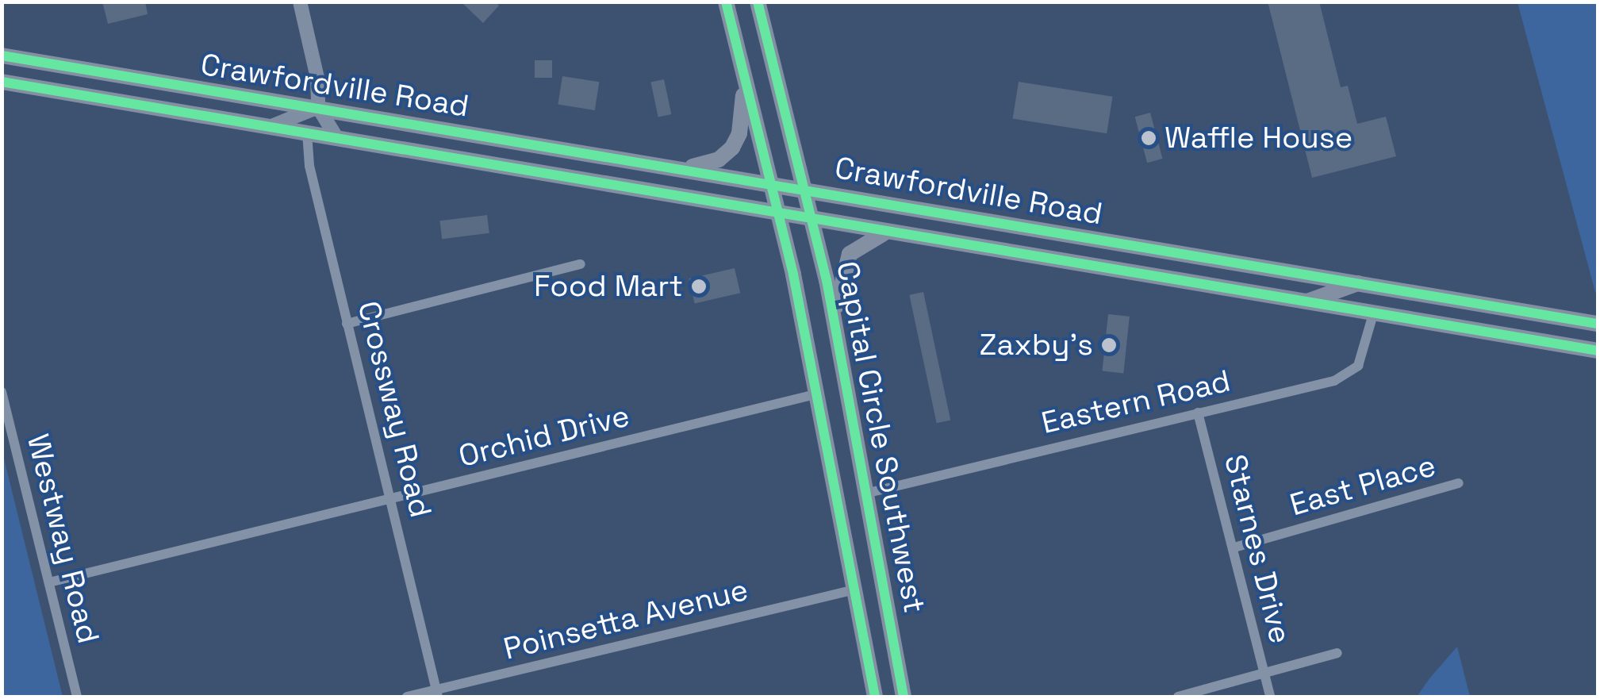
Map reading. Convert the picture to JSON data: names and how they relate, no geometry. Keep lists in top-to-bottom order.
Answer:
{
  "streets": {
    "main road": ["Crawfordville Road", "Capital Circle Southwest"],
    "street": [
      "Eastern Road",
      "Crossway Road",
      "Orchid Drive",
      "East Place",
      "Westway Road",
      "Starnes Drive",
      "Poinsetta Avenue"
    ]
  },
  "crossings": [
    ["Crawfordville Road", "Eastern Road"],
    ["Crawfordville Road", "Crossway Road"],
    ["Crawfordville Road", "Capital Circle Southwest"],
    ["Eastern Road", "Capital Circle Southwest"],
    ["Eastern Road", "Starnes Drive"],
    ["Crossway Road", "Orchid Drive"],
    ["Crossway Road", "Poinsetta Avenue"],
    ["Orchid Drive", "Capital Circle Southwest"],
    ["Orchid Drive", "Westway Road"],
    ["Capital Circle Southwest", "Poinsetta Avenue"],
    ["East Place", "Starnes Drive"]
  ],
  "places": ["Waffle House", "Food Mart", "Zaxby's"]
}
